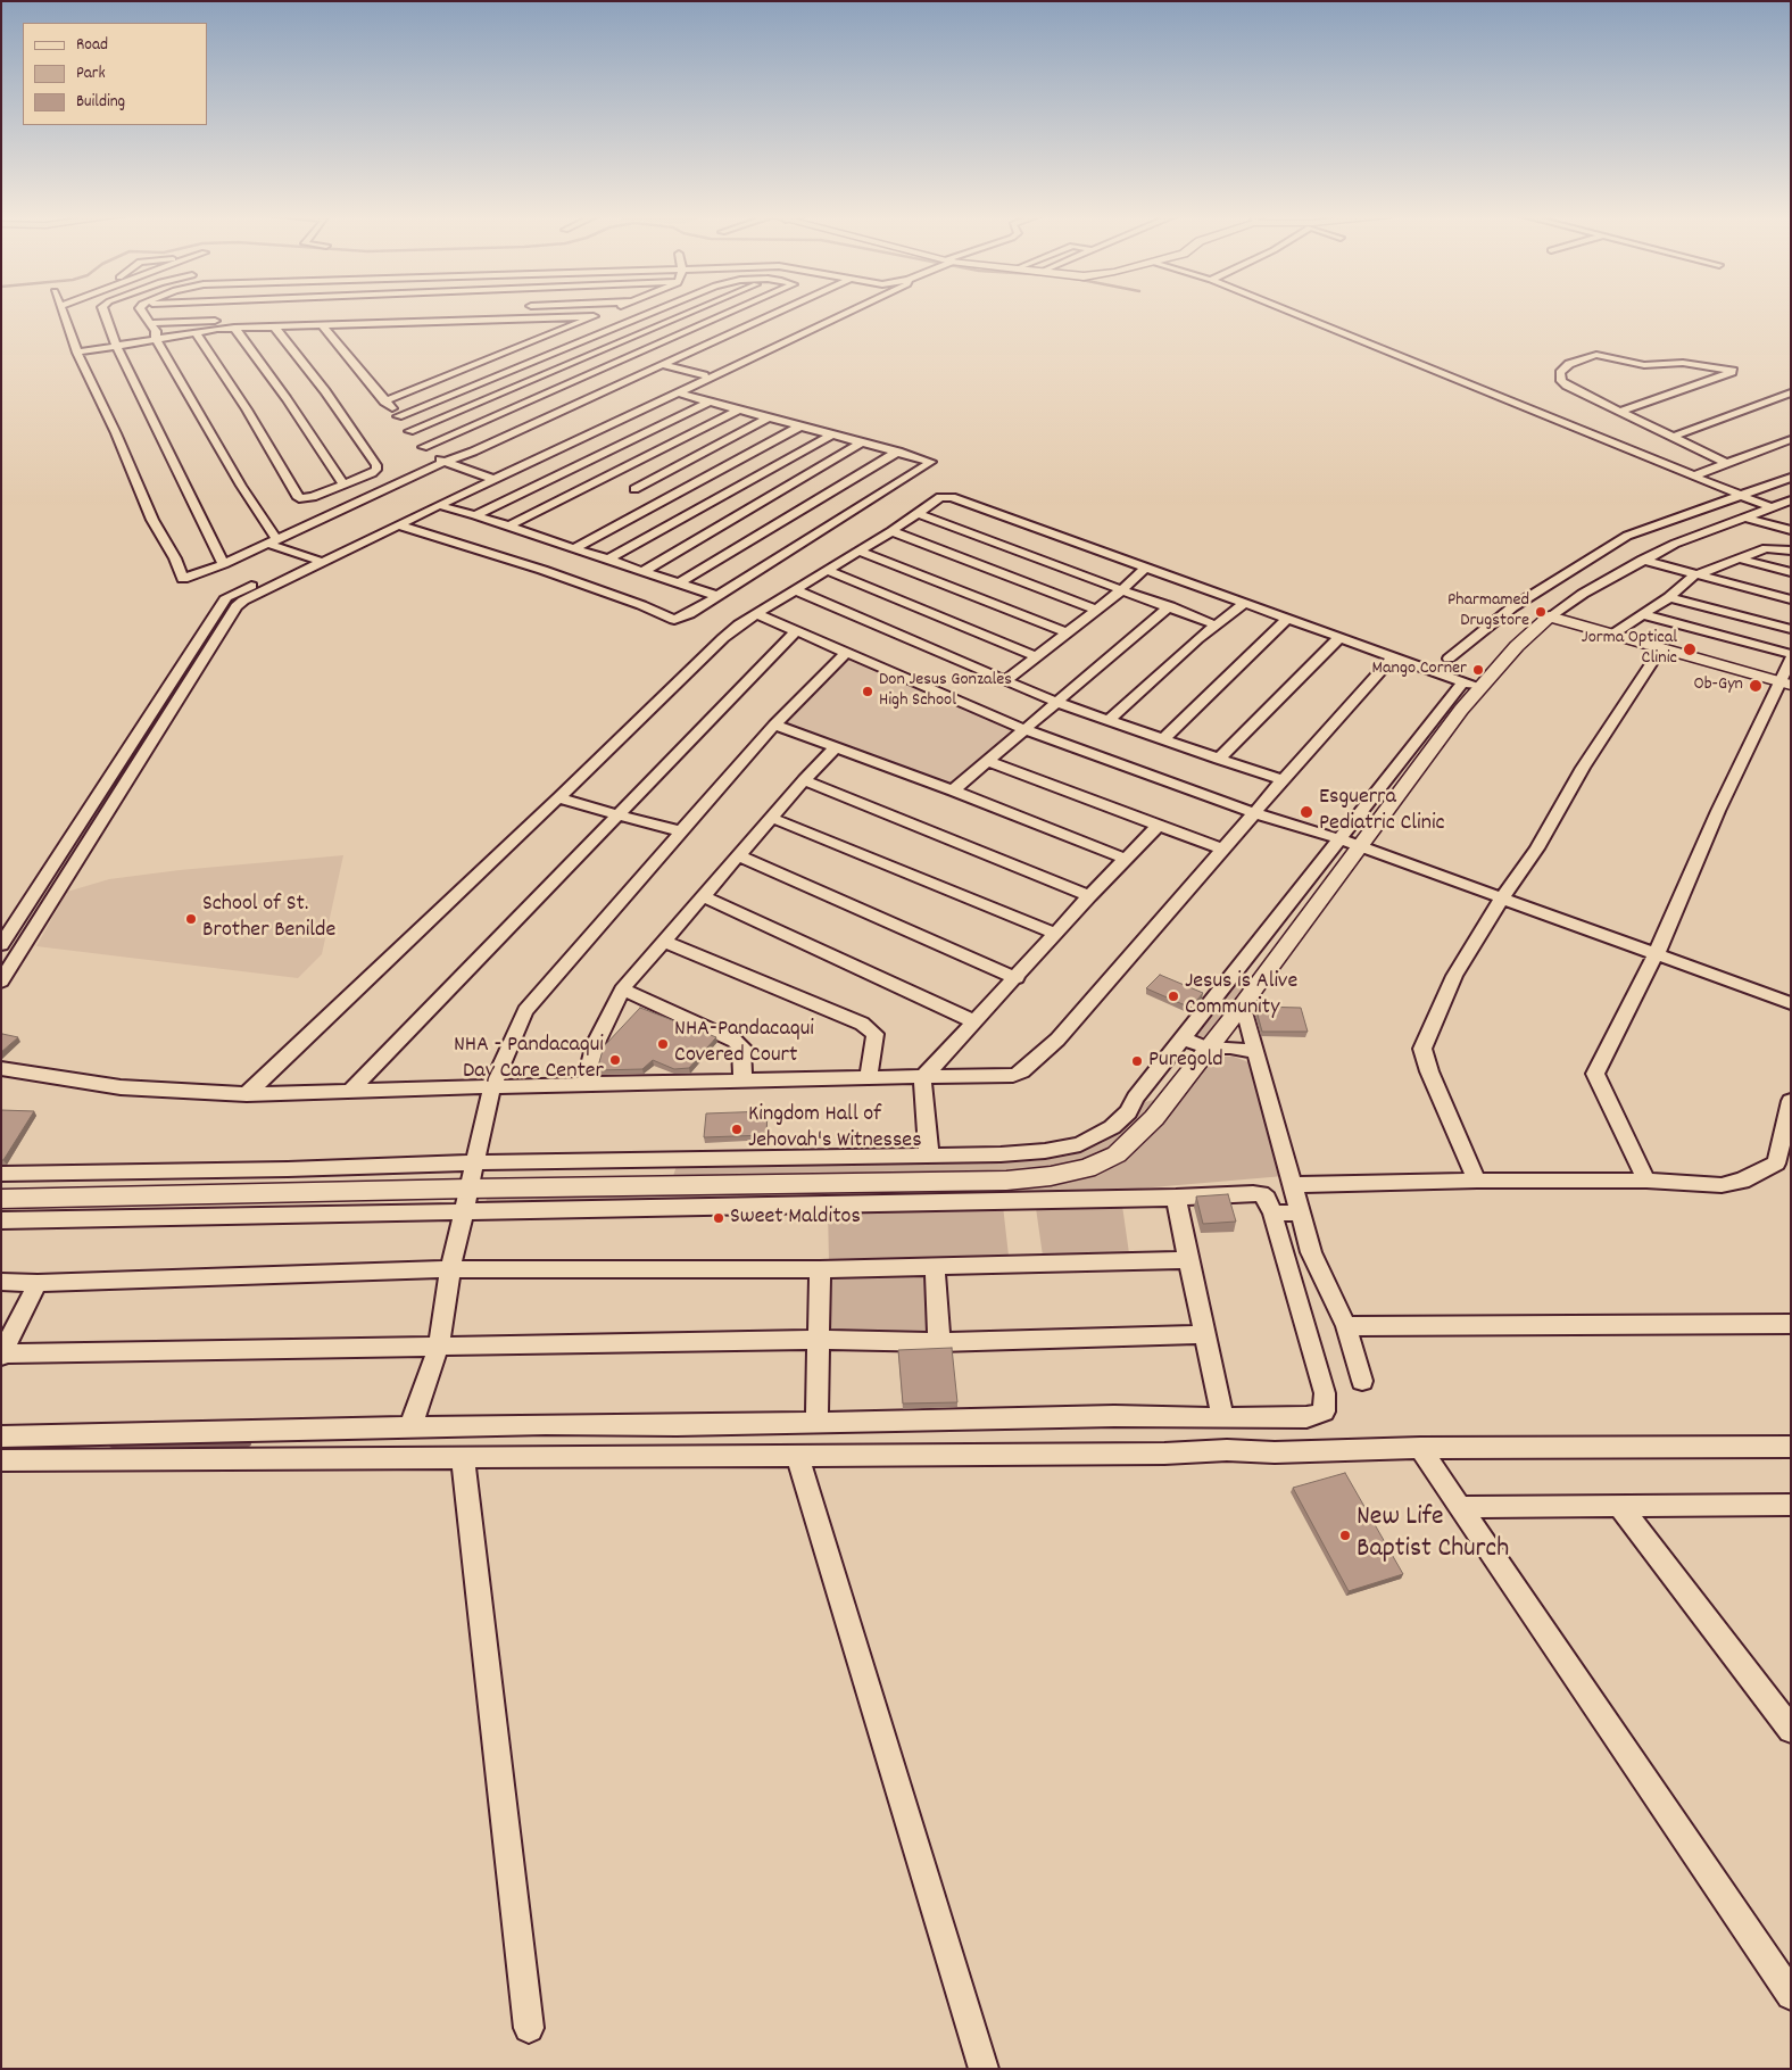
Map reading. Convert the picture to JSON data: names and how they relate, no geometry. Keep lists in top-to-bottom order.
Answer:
{
  "places": [
    "Pharmamed Drugstore",
    "Jorma Optical Clinic",
    "Mango Corner",
    "Ob-Gyn",
    "Don Jesus Gonzales High School",
    "Esguerra Pediatric Clinic",
    "School of St. Brother Benilde",
    "Jesus is Alive Community",
    "NHA-Pandacaqui Covered Court",
    "NHA - Pandacaqui Day Care Center",
    "Puregold",
    "Kingdom Hall of Jehovah's Witnesses",
    "Sweet Malditos",
    "New Life Baptist Church"
  ],
  "legend": ["Road", "Park", "Building"]
}
